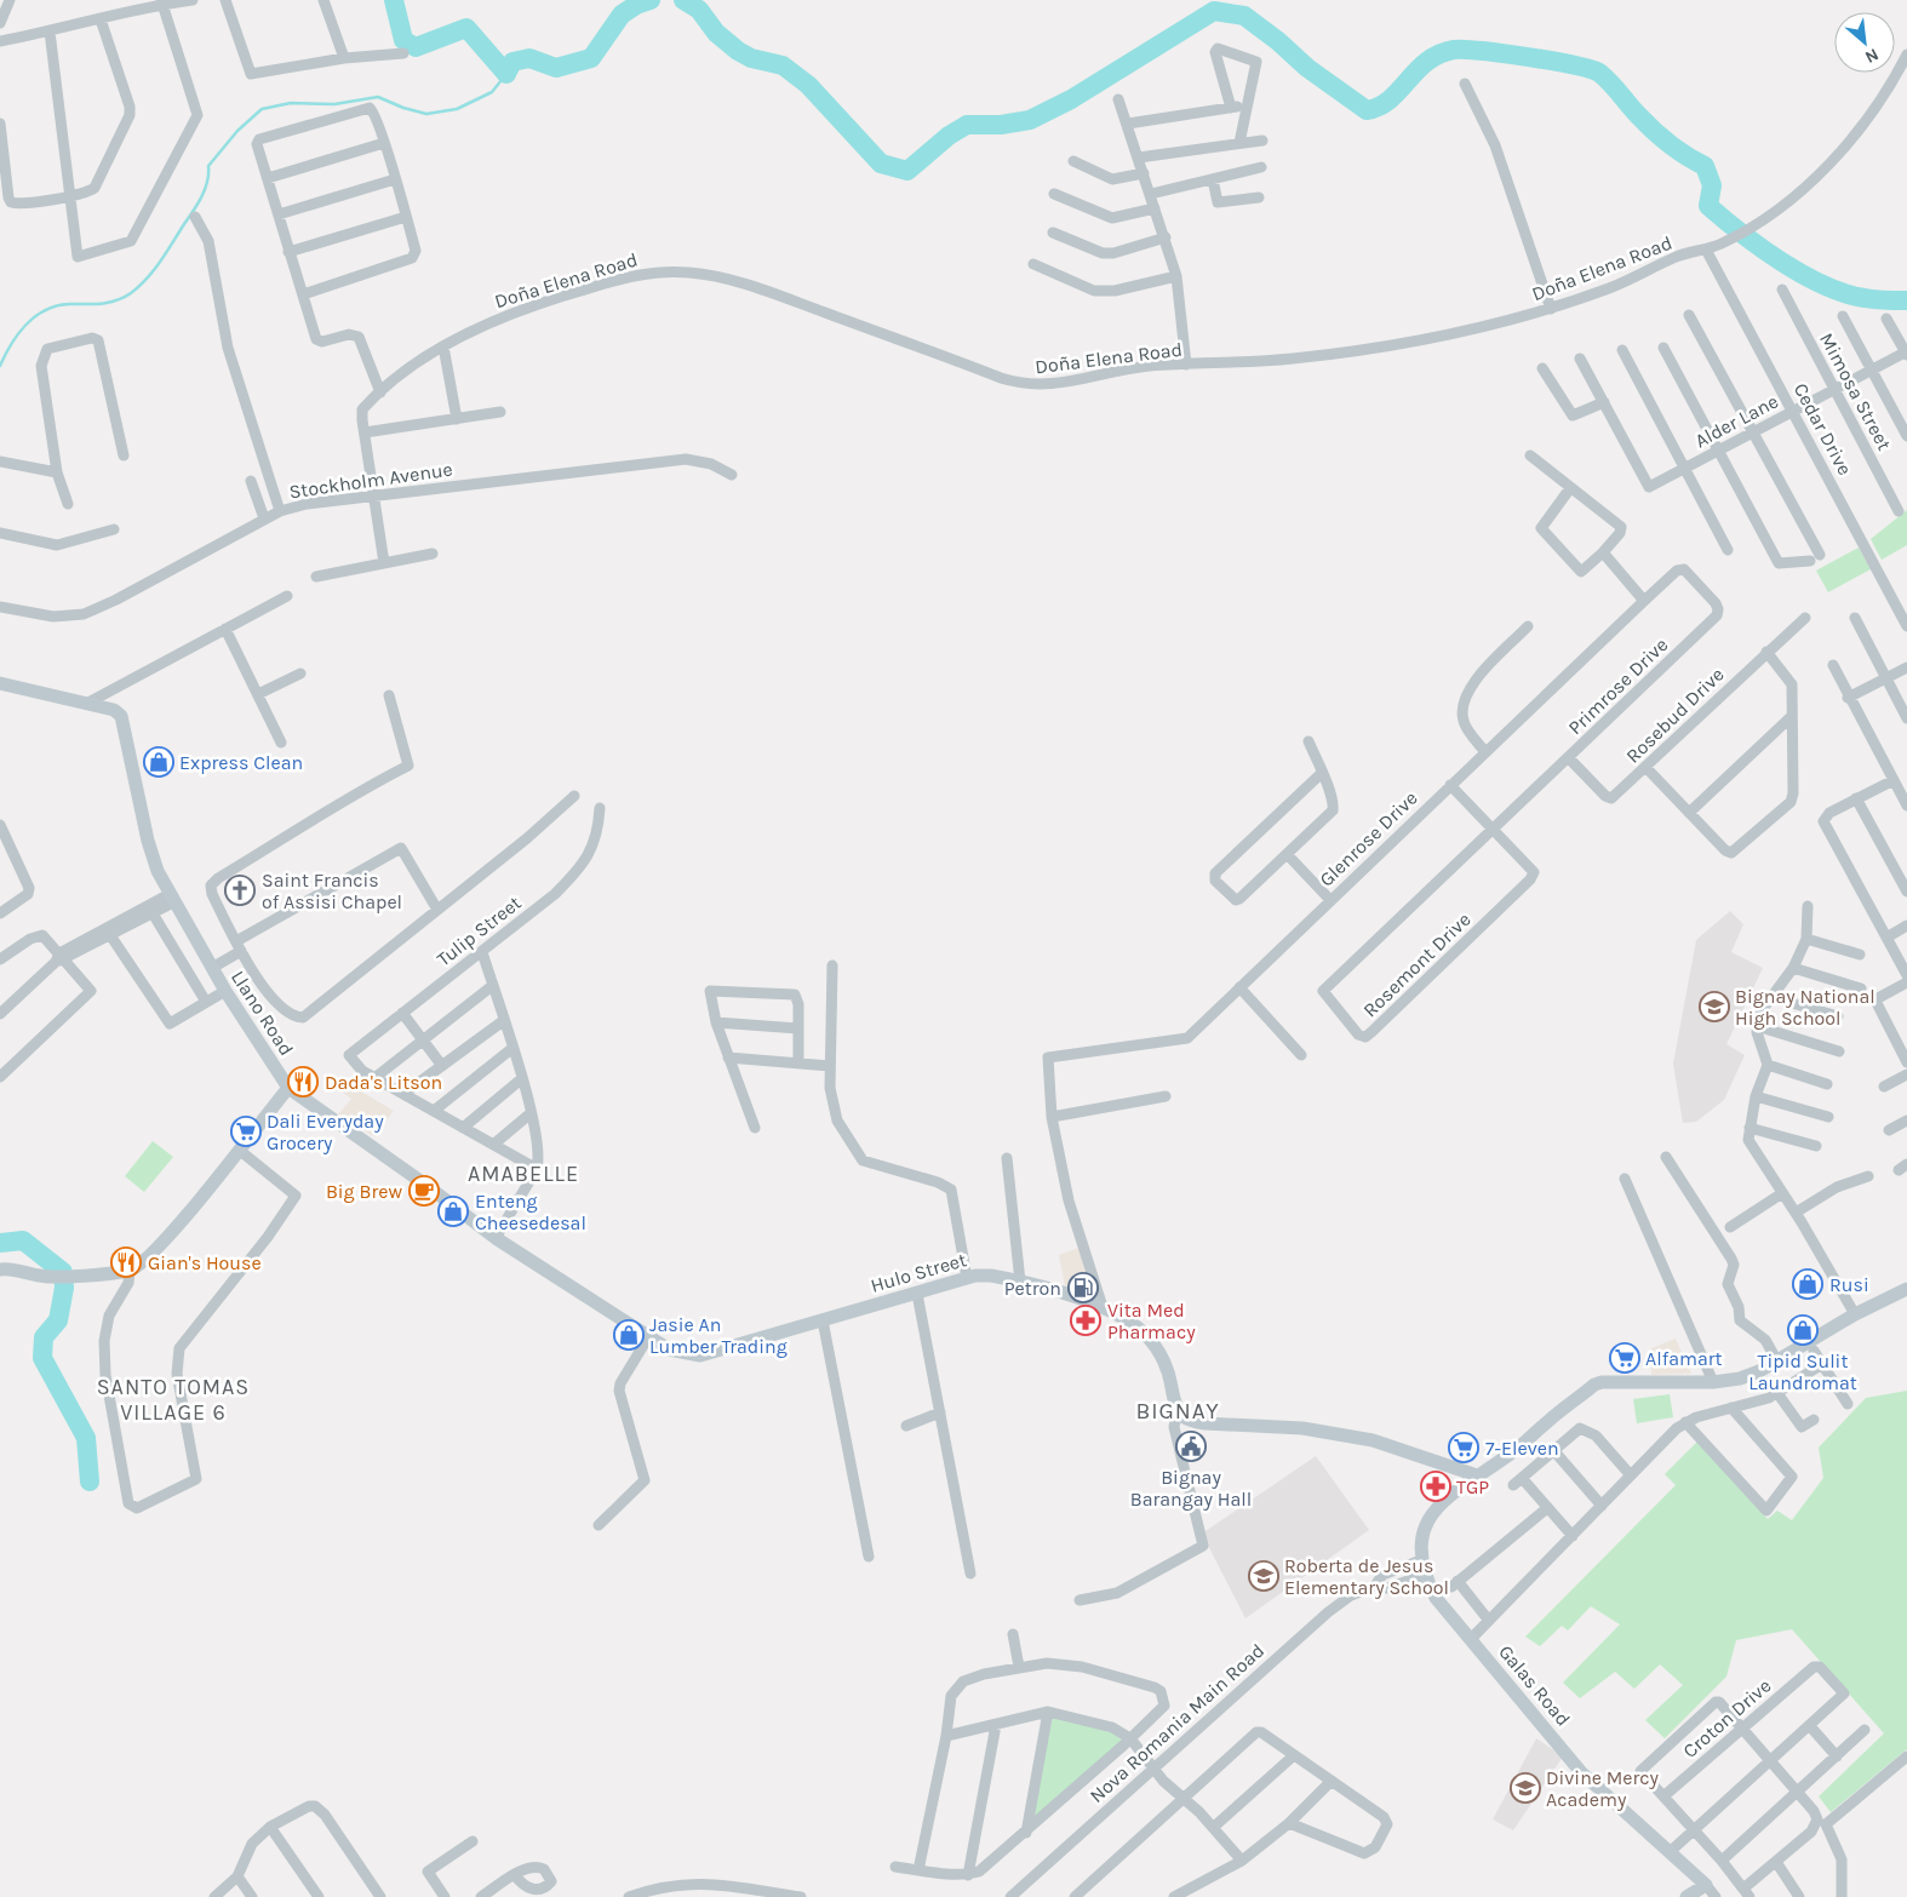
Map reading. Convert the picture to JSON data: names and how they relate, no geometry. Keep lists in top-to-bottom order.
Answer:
{
  "streets": {
    "main road": ["Llano Road", "Hulo Street", "Galas Road"],
    "street": [
      "Doña Elena Road",
      "Mimosa Street",
      "Alder Lane",
      "Cedar Drive",
      "Stockholm Avenue",
      "Primrose Drive",
      "Rosebud Drive",
      "Glenrose Drive",
      "Tulip Street",
      "Rosemont Drive",
      "Croton Drive",
      "Nova Romania Main Road"
    ]
  },
  "crossings": [
    ["Doña Elena Road", "Cedar Drive"],
    ["Doña Elena Road", "Stockholm Avenue"],
    ["Mimosa Street", "Alder Lane"],
    ["Alder Lane", "Cedar Drive"],
    ["Primrose Drive", "Rosebud Drive"],
    ["Primrose Drive", "Glenrose Drive"],
    ["Primrose Drive", "Rosemont Drive"],
    ["Llano Road", "Hulo Street"],
    ["Galas Road", "Nova Romania Main Road"]
  ],
  "districts": ["AMABELLE", "SANTO TOMAS VILLAGE 6", "BIGNAY"],
  "places": {
    "shop": [
      "Express Clean",
      "Enteng Cheesedesal",
      "Rusi",
      "Tipid Sulit Laundromat",
      "Jasie An Lumber Trading"
    ],
    "church": ["Saint Francis of Assisi Chapel"],
    "school or university": ["Bignay National High School", "Roberta de Jesus Elementary School", "Divine Mercy Academy"],
    "restaurant": ["Dada's Litson", "Gian's House"],
    "supermarket": ["Dali Everyday Grocery", "Alfamart", "7-Eleven"],
    "cafe": ["Big Brew"],
    "fuel station": ["Petron"],
    "pharmacy": ["Vita Med Pharmacy", "TGP"],
    "public building": ["Bignay Barangay Hall"]
  },
  "north": "bottom right"
}
